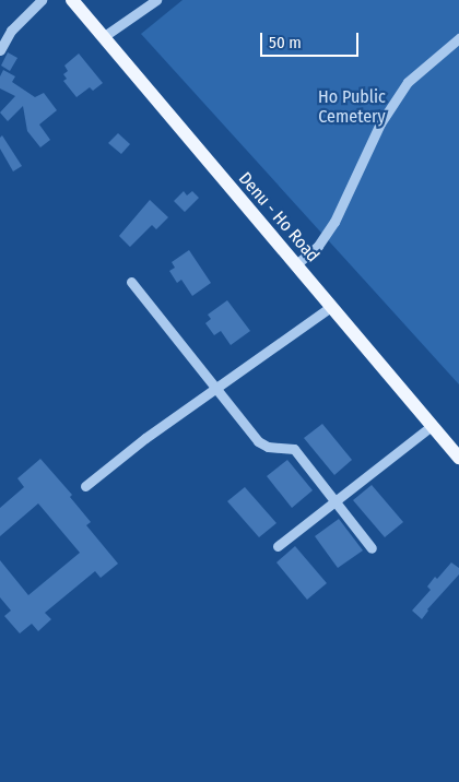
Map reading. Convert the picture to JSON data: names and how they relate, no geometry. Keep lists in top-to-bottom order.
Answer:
{
  "streets": {
    "main road": ["Denu - Ho Road"]
  },
  "parks": ["Ho Public Cemetery"],
  "scale_bar": "50 m"
}
